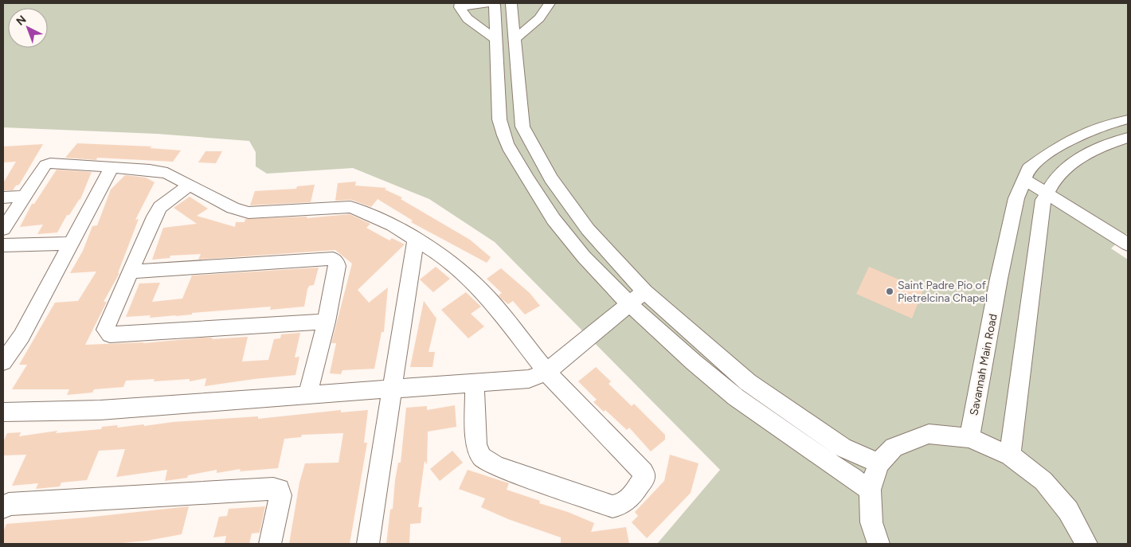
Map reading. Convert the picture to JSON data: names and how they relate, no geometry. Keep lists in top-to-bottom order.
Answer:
{
  "streets": {
    "street": ["Savannah Main Road"]
  },
  "places": ["Saint Padre Pio of Pietrelcina Chapel"],
  "north": "top left"
}
